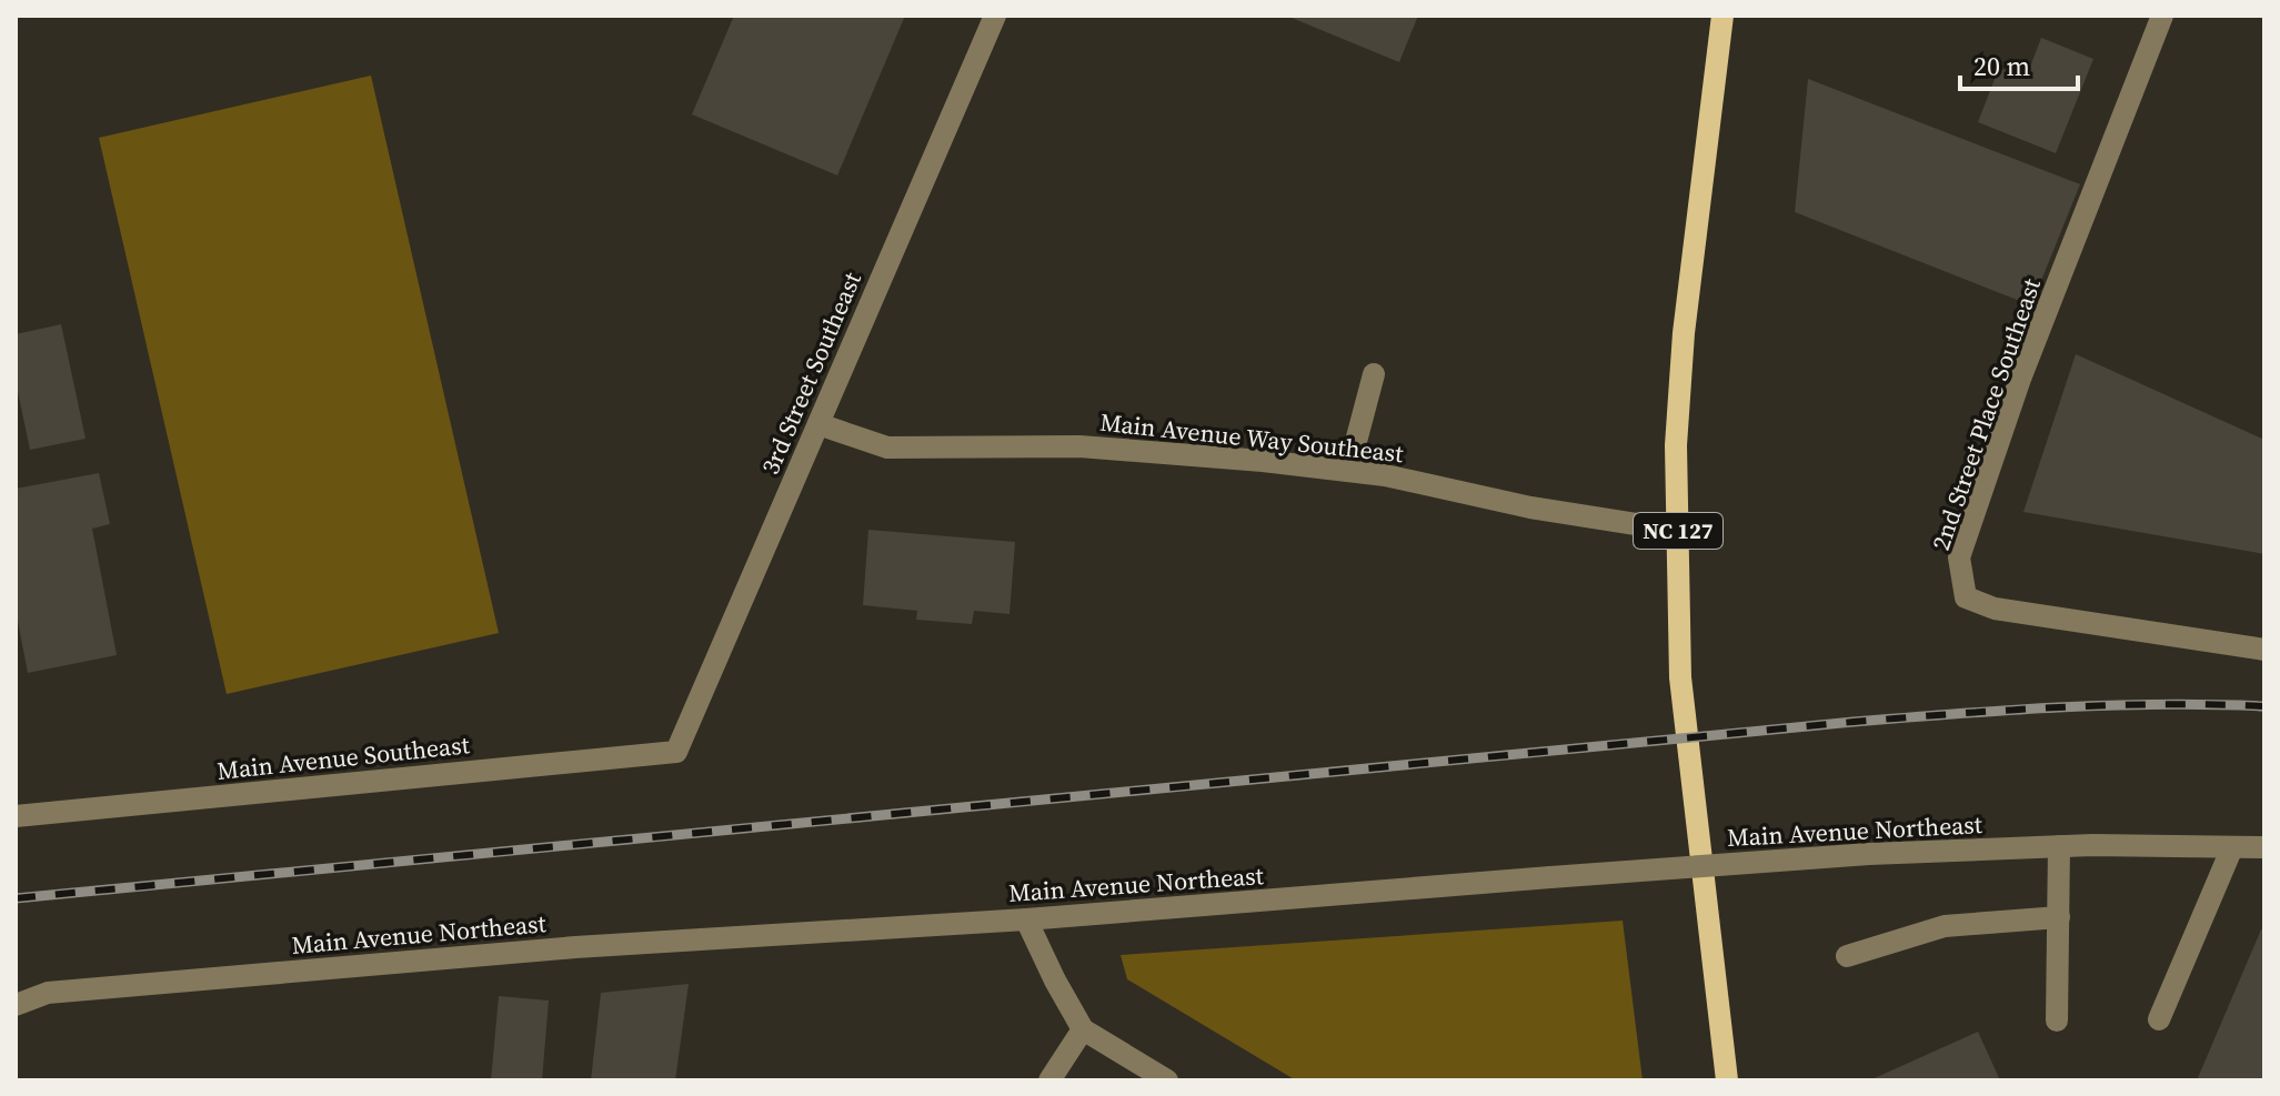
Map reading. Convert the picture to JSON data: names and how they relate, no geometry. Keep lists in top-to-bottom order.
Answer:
{
  "streets": {
    "main road": ["NC 127"],
    "street": [
      "3rd Street Southeast",
      "2nd Street Place Southeast",
      "Main Avenue Way Southeast",
      "Main Avenue Southeast",
      "Main Avenue Northeast"
    ]
  },
  "crossings": [
    ["3rd Street Southeast", "Main Avenue Way Southeast"],
    ["3rd Street Southeast", "Main Avenue Southeast"],
    ["Main Avenue Way Southeast", "NC 127"]
  ],
  "scale_bar": "20 m"
}
